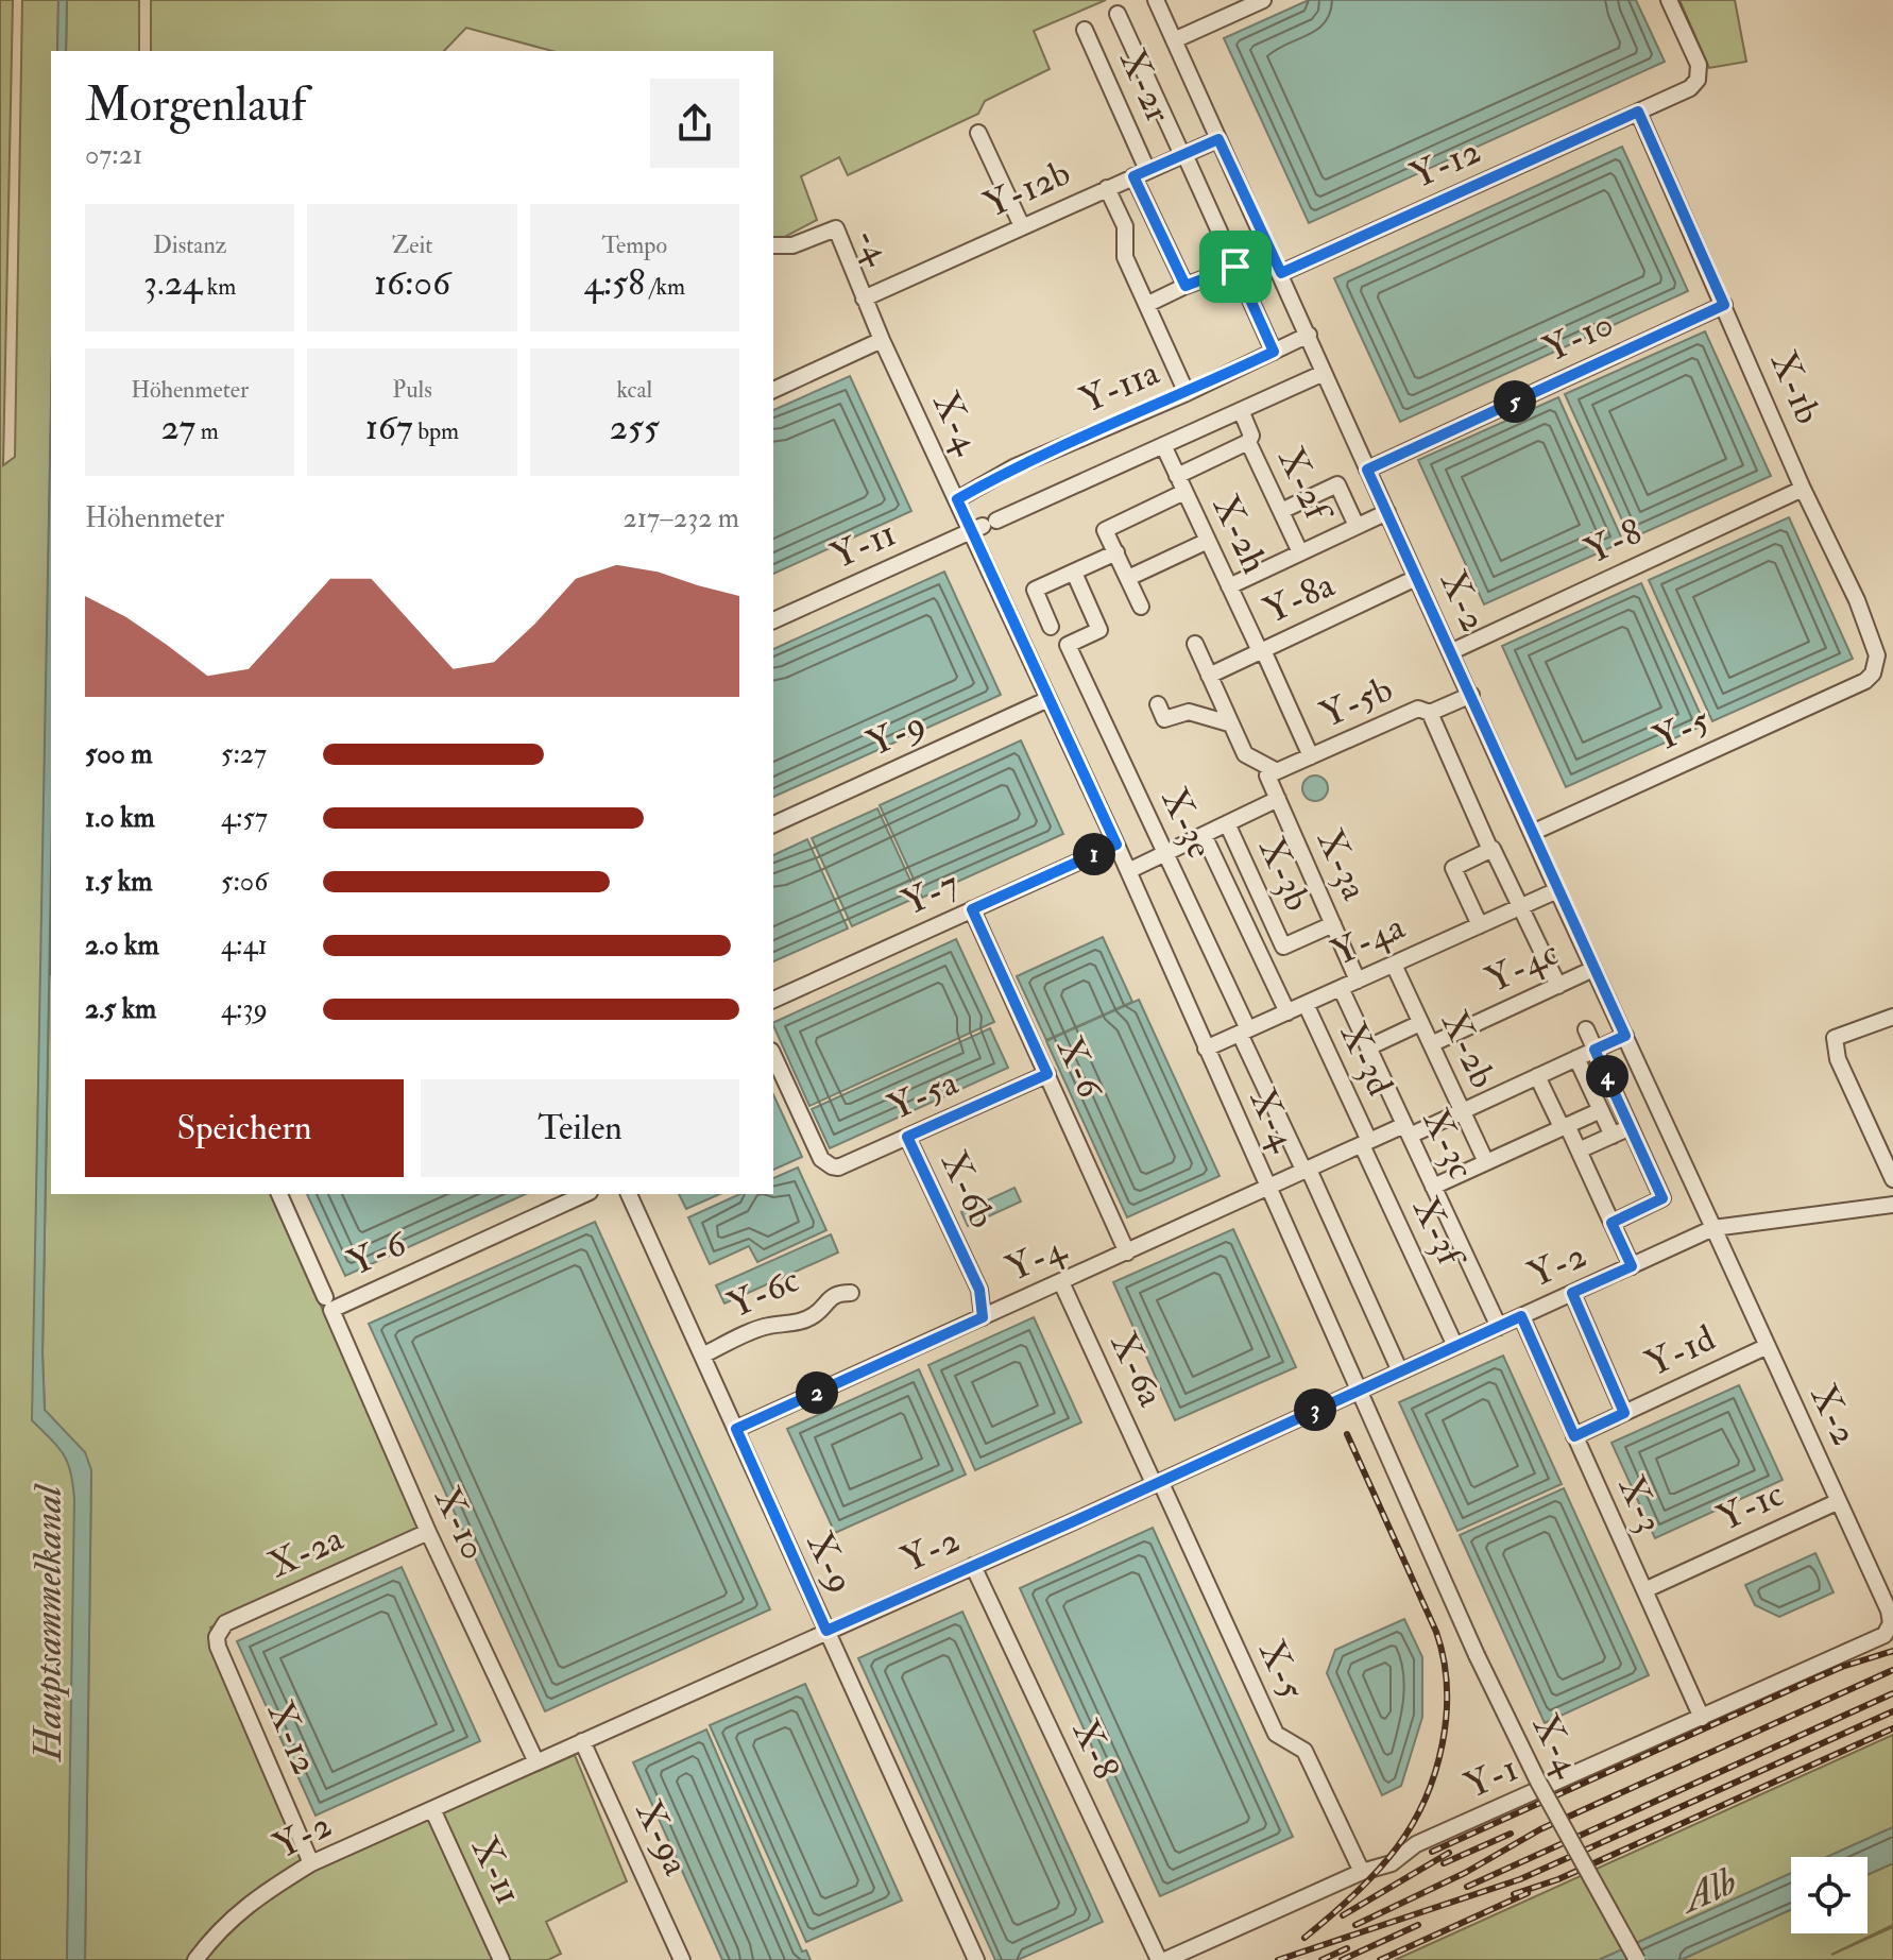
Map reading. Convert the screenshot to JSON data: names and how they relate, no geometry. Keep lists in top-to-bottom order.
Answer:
{
  "streets": {
    "street": [
      "X-2r",
      "Y-12",
      "Y-12b",
      "-4",
      "Y-10",
      "Y-11a",
      "X-1b",
      "X-4",
      "X-2f",
      "X-2h",
      "Y-8",
      "Y-11",
      "Y-8a",
      "X-2",
      "Y-5b",
      "Y-5",
      "Y-9",
      "X-3e",
      "X-3a",
      "X-3b",
      "Y-7",
      "Y-4a",
      "Y-4c",
      "X-2b",
      "X-3d",
      "X-6",
      "Y-5a",
      "X-3c",
      "X-6b",
      "X-3f",
      "Y-6",
      "Y-4",
      "Y-2",
      "Y-6c",
      "Y-1d",
      "X-6a",
      "X-3",
      "Y-1c",
      "X-10",
      "X-2a",
      "X-9",
      "X-5",
      "X-12",
      "X-8",
      "Y-1",
      "X-9a",
      "X-11"
    ]
  },
  "crossings": [
    ["X-2r", "Y-12b"],
    ["Y-12", "X-1b"],
    ["Y-12", "X-2"],
    ["Y-12b", "-4"],
    ["Y-12b", "X-4"],
    ["Y-12b", "X-2"],
    ["-4", "X-4"],
    ["Y-10", "X-1b"],
    ["Y-10", "X-2"],
    ["Y-11a", "X-4"],
    ["Y-11a", "X-2"],
    ["X-1b", "Y-8"],
    ["X-1b", "Y-5"],
    ["X-4", "Y-11"],
    ["X-4", "Y-9"],
    ["X-4", "Y-7"],
    ["X-4", "Y-4a"],
    ["X-4", "Y-4"],
    ["X-4", "Y-2"],
    ["X-2f", "X-2h"],
    ["X-2f", "Y-11"],
    ["X-2h", "Y-11"],
    ["X-2h", "Y-8a"],
    ["X-2h", "Y-5b"],
    ["Y-8", "X-2"],
    ["Y-11", "X-2"],
    ["Y-8a", "X-2"],
    ["X-2", "Y-5b"],
    ["X-2", "Y-5"],
    ["X-2", "Y-4a"],
    ["X-2", "Y-4c"],
    ["X-2", "Y-2"],
    ["X-2", "Y-1d"],
    ["X-2", "Y-1c"],
    ["X-2", "Y-1"],
    ["Y-5b", "X-3a"],
    ["X-3e", "Y-4a"],
    ["X-3e", "Y-2"],
    ["X-3a", "X-3b"],
    ["X-3a", "Y-4a"],
    ["Y-7", "X-6"],
    ["Y-4a", "X-2b"],
    ["Y-4a", "X-3d"],
    ["Y-4a", "X-3c"],
    ["Y-4c", "X-2b"],
    ["X-3d", "X-3f"],
    ["X-6", "Y-5a"],
    ["X-6", "Y-4"],
    ["Y-5a", "X-6b"],
    ["X-3c", "Y-2"],
    ["X-6b", "Y-4"],
    ["X-3f", "Y-2"],
    ["Y-6", "X-10"],
    ["Y-4", "X-6a"],
    ["Y-4", "X-9"],
    ["Y-2", "X-6a"],
    ["Y-2", "X-3"],
    ["Y-2", "X-10"],
    ["Y-2", "X-9"],
    ["Y-2", "X-5"],
    ["Y-2", "X-12"],
    ["Y-2", "X-8"],
    ["Y-2", "X-9a"],
    ["Y-2", "X-11"],
    ["Y-6c", "X-9"],
    ["Y-1d", "X-3"],
    ["X-6a", "X-5"],
    ["X-3", "Y-1c"],
    ["X-3", "Y-1"],
    ["X-10", "X-2a"],
    ["X-2a", "X-12"],
    ["X-5", "Y-1"],
    ["X-8", "Y-1"]
  ],
  "water": ["Hauptsammelkanal", "Alb"],
  "page": {
    "heading": ["Morgenlauf", "07:21"],
    "stats": [
      ["Distanz", "3.24 km"],
      ["Zeit", "16:06"],
      ["Tempo", "4:58 /km"],
      ["Höhenmeter", "27 m"],
      ["Puls", "167 bpm"],
      ["kcal", "255"]
    ],
    "pins": [
      "5",
      "1",
      "4",
      "2",
      "3"
    ],
    "chart": ["Höhenmeter", "217–232 m"],
    "list": [
      {
        "name": "500 m",
        "note": "5:27"
      },
      {
        "name": "1.0 km",
        "note": "4:57"
      },
      {
        "name": "1.5 km",
        "note": "5:06"
      },
      {
        "name": "2.0 km",
        "note": "4:41"
      },
      {
        "name": "2.5 km",
        "note": "4:39"
      }
    ],
    "buttons": ["Speichern", "Teilen"]
  }
}
